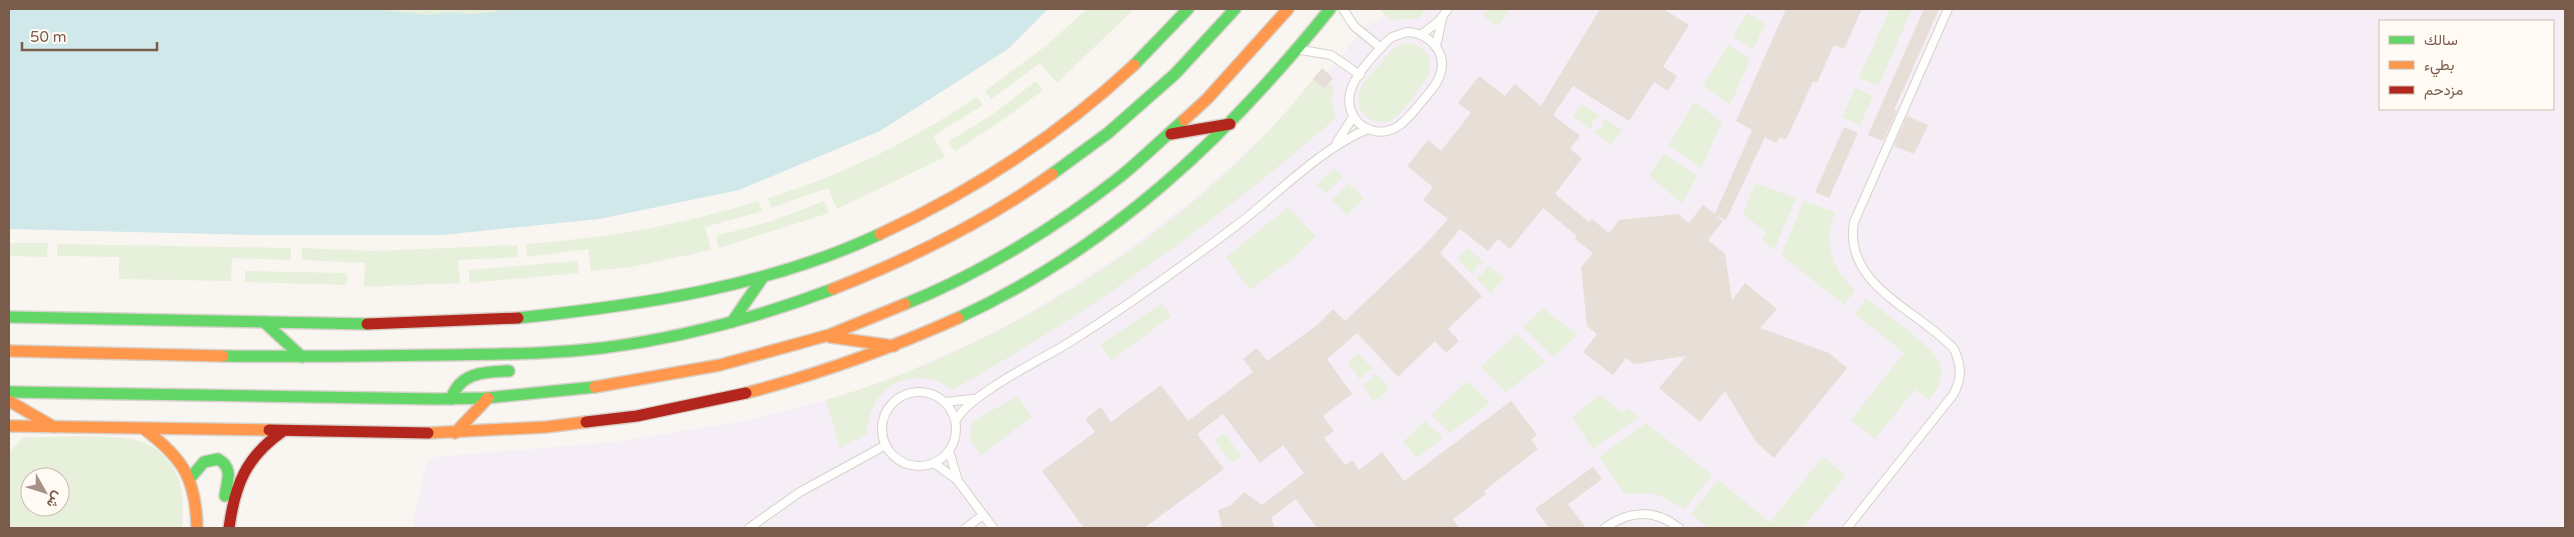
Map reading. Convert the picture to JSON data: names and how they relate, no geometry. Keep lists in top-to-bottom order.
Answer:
{
  "legend": ["سالك", "بطيء", "مزدحم"],
  "scale_bar": "50 m",
  "north": "bottom right"
}
